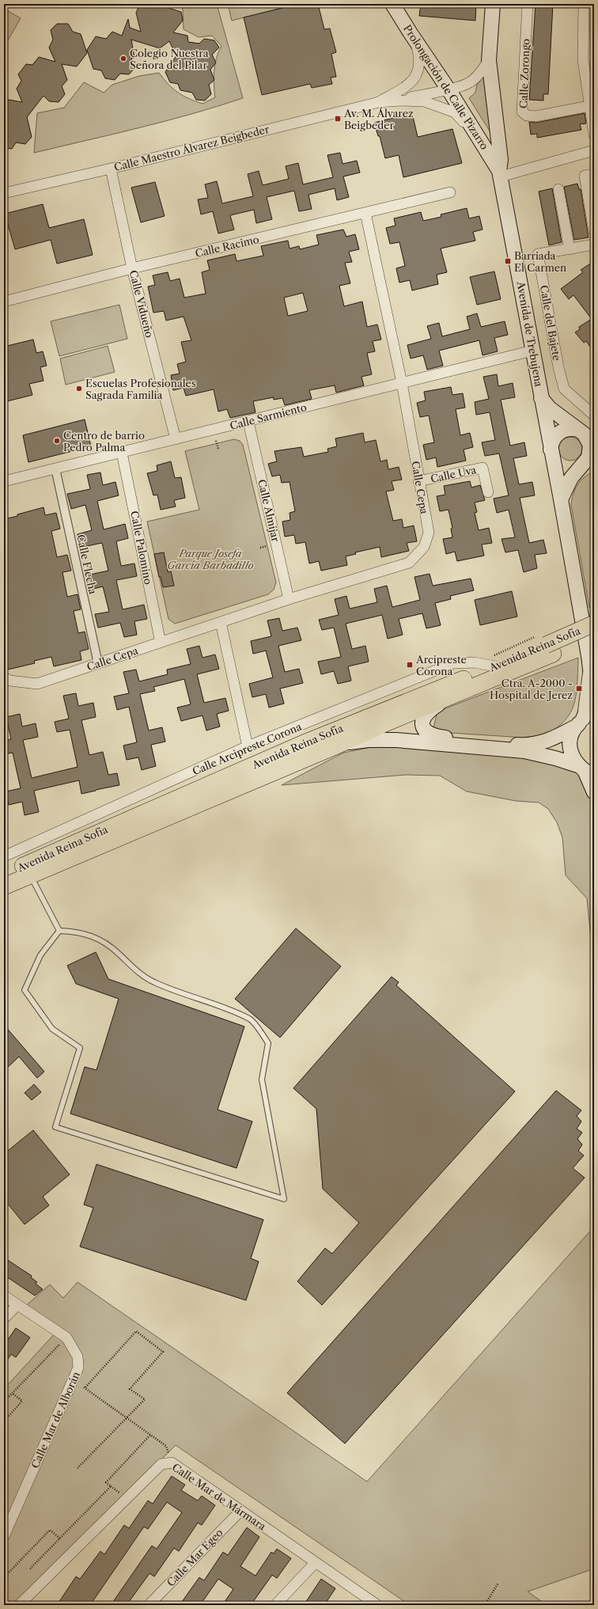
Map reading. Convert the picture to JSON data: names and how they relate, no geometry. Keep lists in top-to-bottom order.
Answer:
{
  "streets": {
    "main road": ["Prolongación de Calle Pizarro", "Avenida de Trebujena", "Avenida Reina Sofía"],
    "street": [
      "Calle Zorongo",
      "Calle Maestro Álvarez Beigbeder",
      "Calle Racimo",
      "Calle Vidueño",
      "Calle del Bajete",
      "Calle Sarmiento",
      "Calle Uva",
      "Calle Cepa",
      "Calle Almijar",
      "Calle Palomino",
      "Calle Flecha",
      "Calle Arcipreste Corona",
      "Calle Mar de Alborán",
      "Calle Mar de Mármara",
      "Calle Mar Egeo"
    ]
  },
  "crossings": [
    ["Prolongación de Calle Pizarro", "Calle Maestro Álvarez Beigbeder"],
    ["Prolongación de Calle Pizarro", "Avenida de Trebujena"],
    ["Calle Maestro Álvarez Beigbeder", "Calle Vidueño"],
    ["Calle Racimo", "Calle Vidueño"],
    ["Calle Racimo", "Calle Cepa"],
    ["Calle Vidueño", "Calle Sarmiento"],
    ["Avenida de Trebujena", "Calle Sarmiento"],
    ["Calle Sarmiento", "Calle Cepa"],
    ["Calle Sarmiento", "Calle Almijar"],
    ["Calle Sarmiento", "Calle Palomino"],
    ["Calle Sarmiento", "Calle Flecha"],
    ["Calle Uva", "Calle Cepa"],
    ["Calle Cepa", "Calle Almijar"],
    ["Calle Cepa", "Calle Palomino"],
    ["Calle Cepa", "Calle Flecha"],
    ["Avenida Reina Sofía", "Calle Arcipreste Corona"],
    ["Calle Mar de Mármara", "Calle Mar Egeo"]
  ],
  "parks": ["Parque Josefa García Barbadillo"],
  "places": {
    "other": ["Colegio Nuestra Señora del Pilar", "Escuelas Profesionales Sagrada Familia", "Centro de barrio Pedro Palma"],
    "transit": [
      "Av. M. Álvarez Beigbeder",
      "Barriada El Carmen",
      "Arcipreste Corona",
      "Ctra. A-2000 - Hospital de Jerez"
    ]
  }
}
